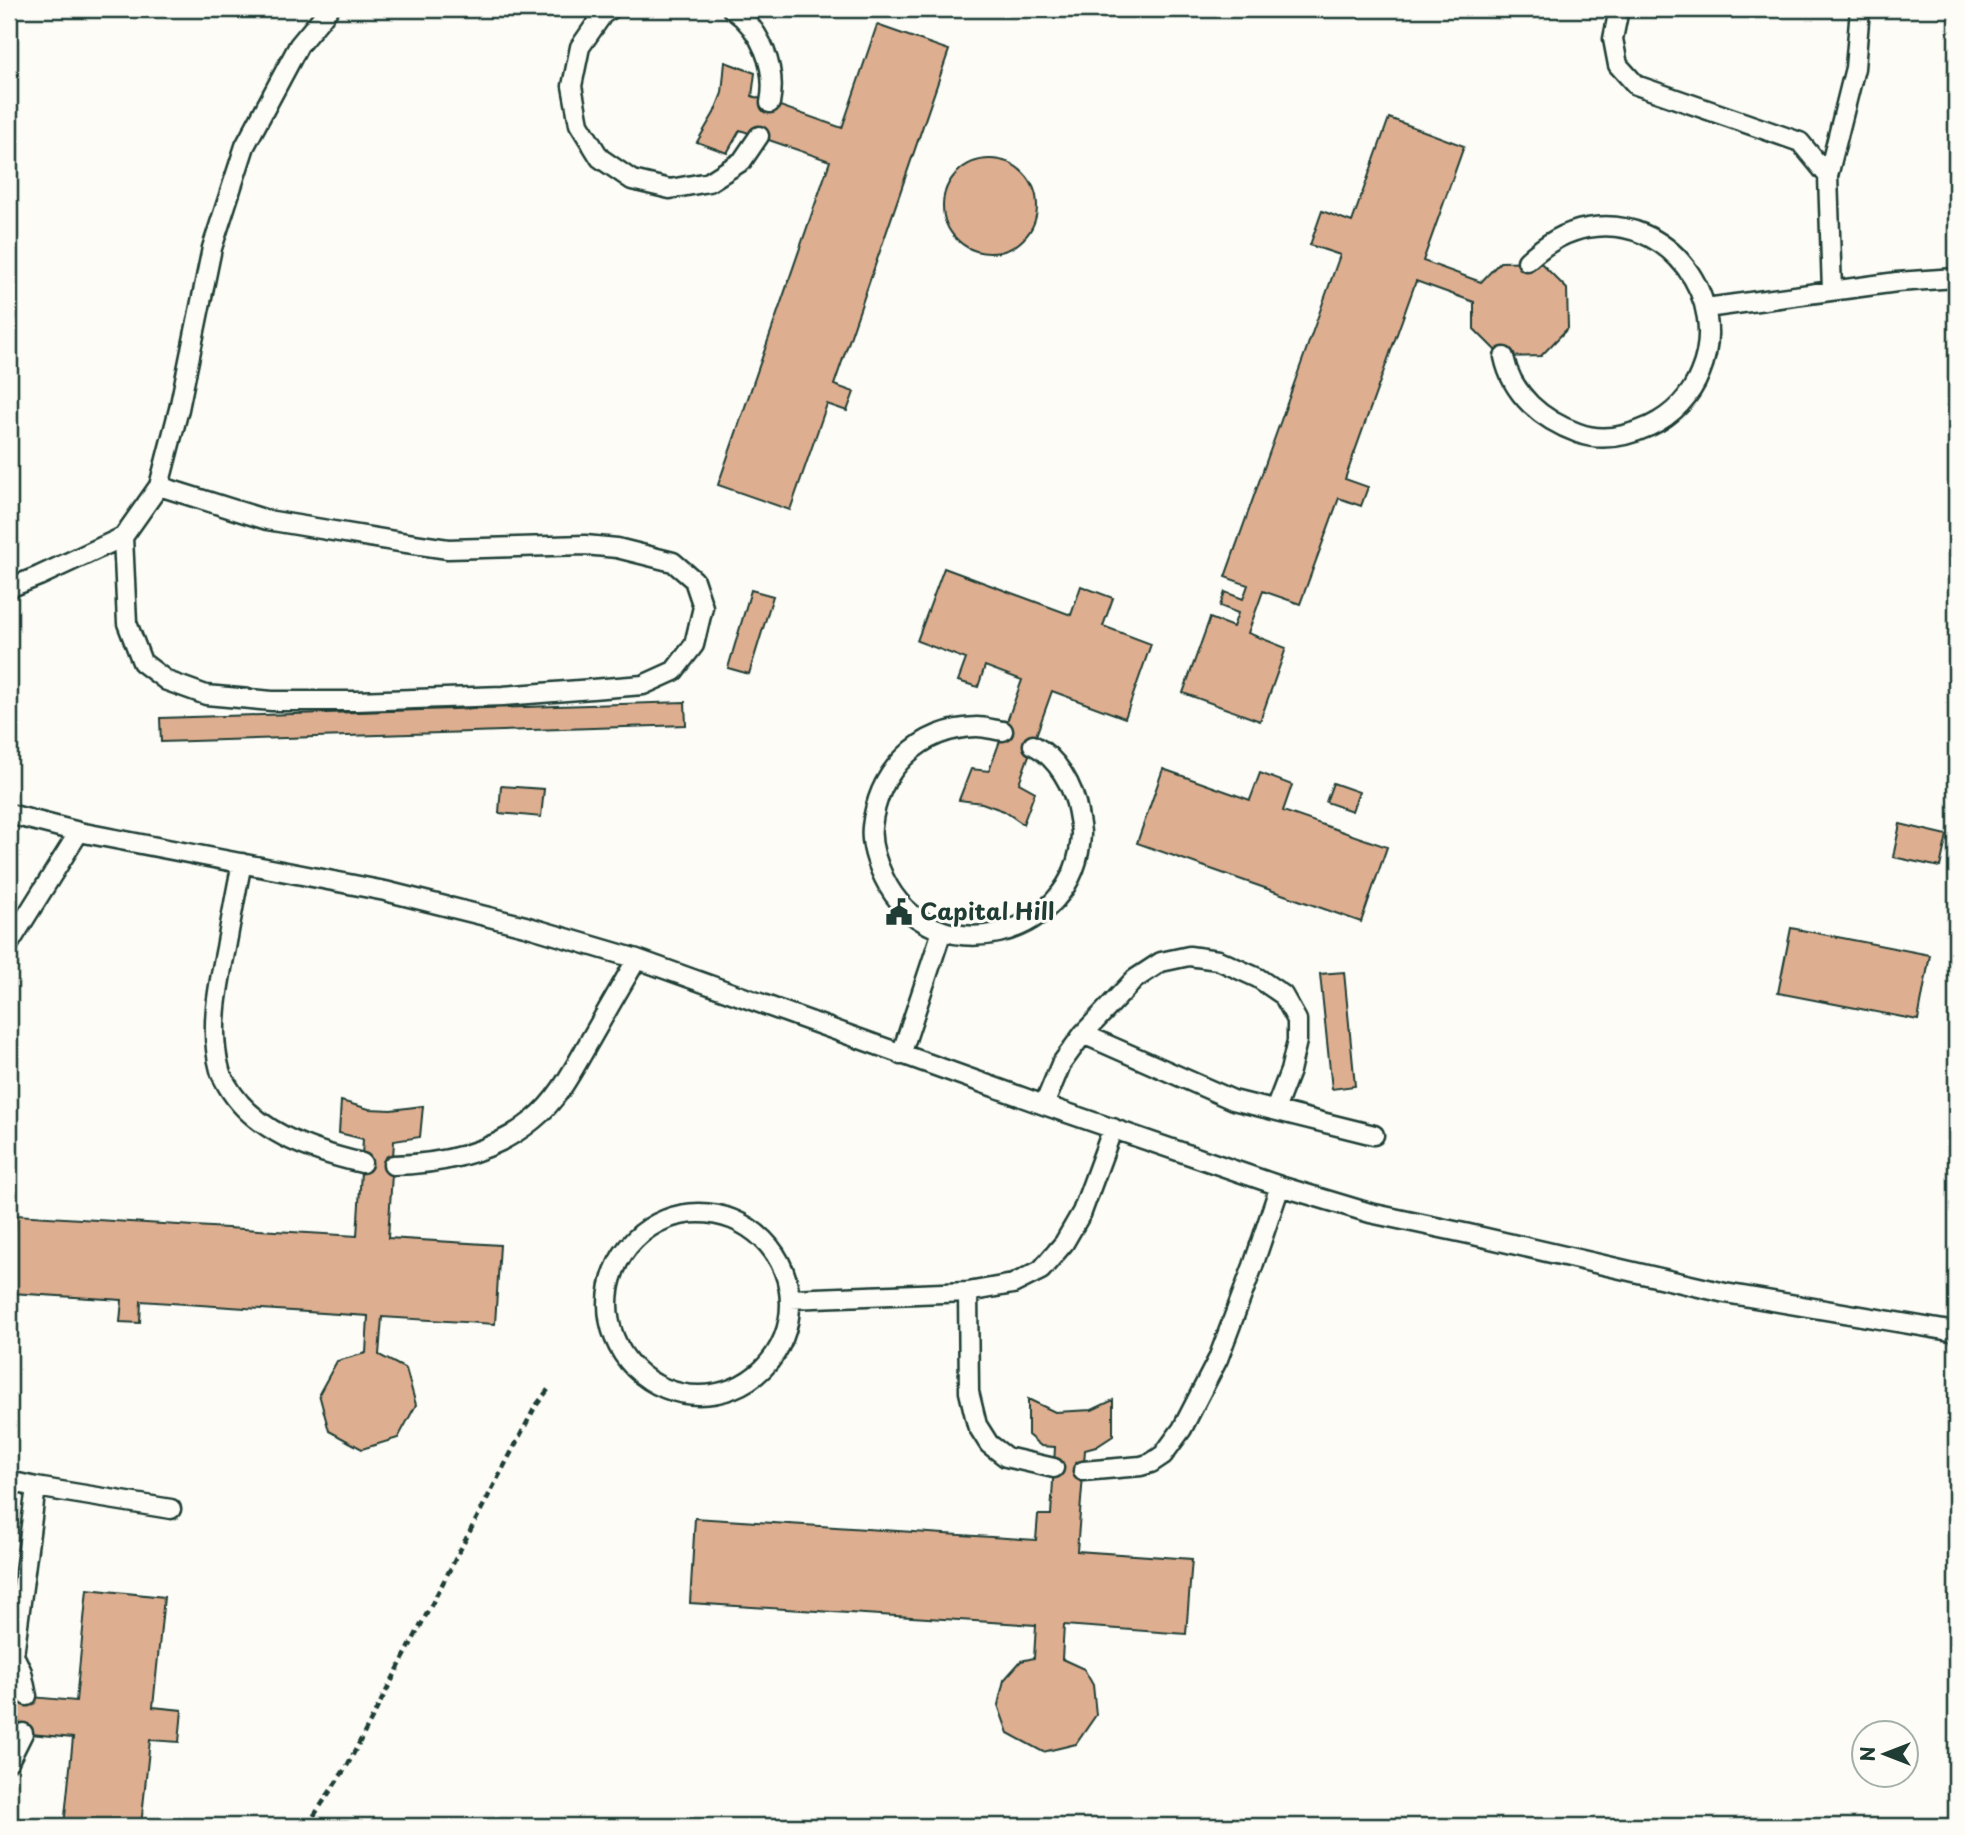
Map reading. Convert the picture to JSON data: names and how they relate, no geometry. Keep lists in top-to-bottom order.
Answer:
{
  "places": {
    "public building": ["Capital Hill"]
  },
  "north": "left"
}
